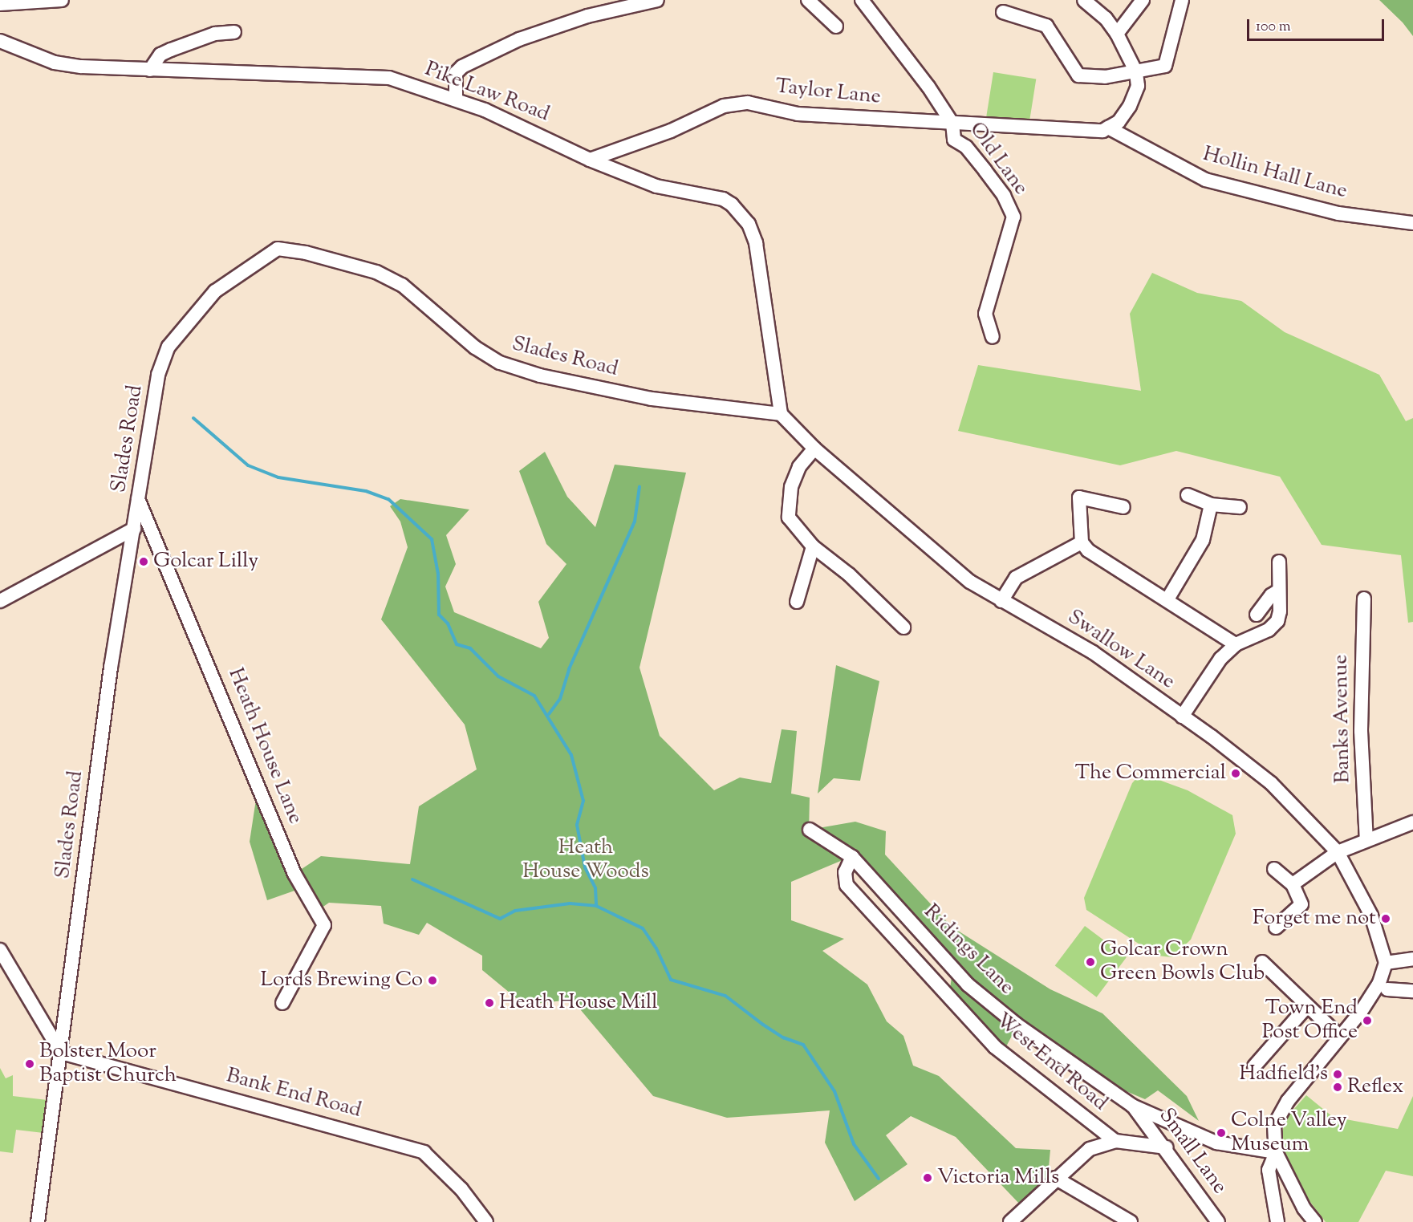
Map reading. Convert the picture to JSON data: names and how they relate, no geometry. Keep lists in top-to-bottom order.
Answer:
{
  "streets": {
    "street": [
      "Pike Law Road",
      "Taylor Lane",
      "Old Lane",
      "Hollin Hall Lane",
      "Slades Road",
      "Swallow Lane",
      "Banks Avenue",
      "Heath House Lane",
      "Ridings Lane",
      "West End Road",
      "Bank End Road",
      "Small Lane"
    ]
  },
  "crossings": [
    ["Pike Law Road", "Taylor Lane"],
    ["Pike Law Road", "Slades Road"],
    ["Pike Law Road", "Swallow Lane"],
    ["Taylor Lane", "Old Lane"],
    ["Taylor Lane", "Hollin Hall Lane"],
    ["Slades Road", "Swallow Lane"],
    ["Slades Road", "Heath House Lane"],
    ["Slades Road", "Bank End Road"],
    ["Ridings Lane", "West End Road"],
    ["Ridings Lane", "Small Lane"]
  ],
  "parks": ["Heath House Woods"],
  "places": [
    "Golcar Lilly",
    "The Commercial",
    "Forget me not",
    "Golcar Crown Green Bowls Club",
    "Lords Brewing Co",
    "Heath House Mill",
    "Town End Post Office",
    "Bolster Moor Baptist Church",
    "Hadfield's",
    "Reflex",
    "Colne Valley Museum",
    "Victoria Mills"
  ],
  "scale_bar": "100 m"
}
